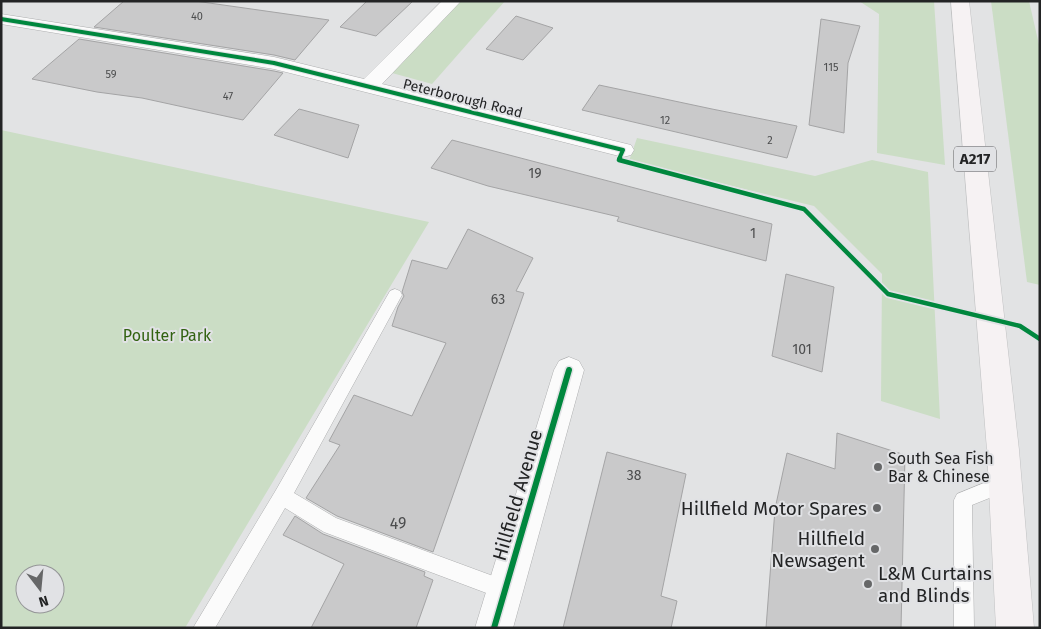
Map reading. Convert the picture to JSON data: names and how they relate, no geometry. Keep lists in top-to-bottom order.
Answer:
{
  "streets": {
    "main road": ["A217"],
    "street": ["Peterborough Road", "Hillfield Avenue"]
  },
  "parks": ["Poulter Park"],
  "places": [
    "South Sea Fish Bar & Chinese",
    "Hillfield Motor Spares",
    "Hillfield Newsagent",
    "L&M Curtains and Blinds"
  ],
  "house_numbers": [
    "40",
    "115",
    "59",
    "47",
    "12",
    "2",
    "19",
    "1",
    "63",
    "101",
    "38",
    "49"
  ],
  "north": "bottom"
}
